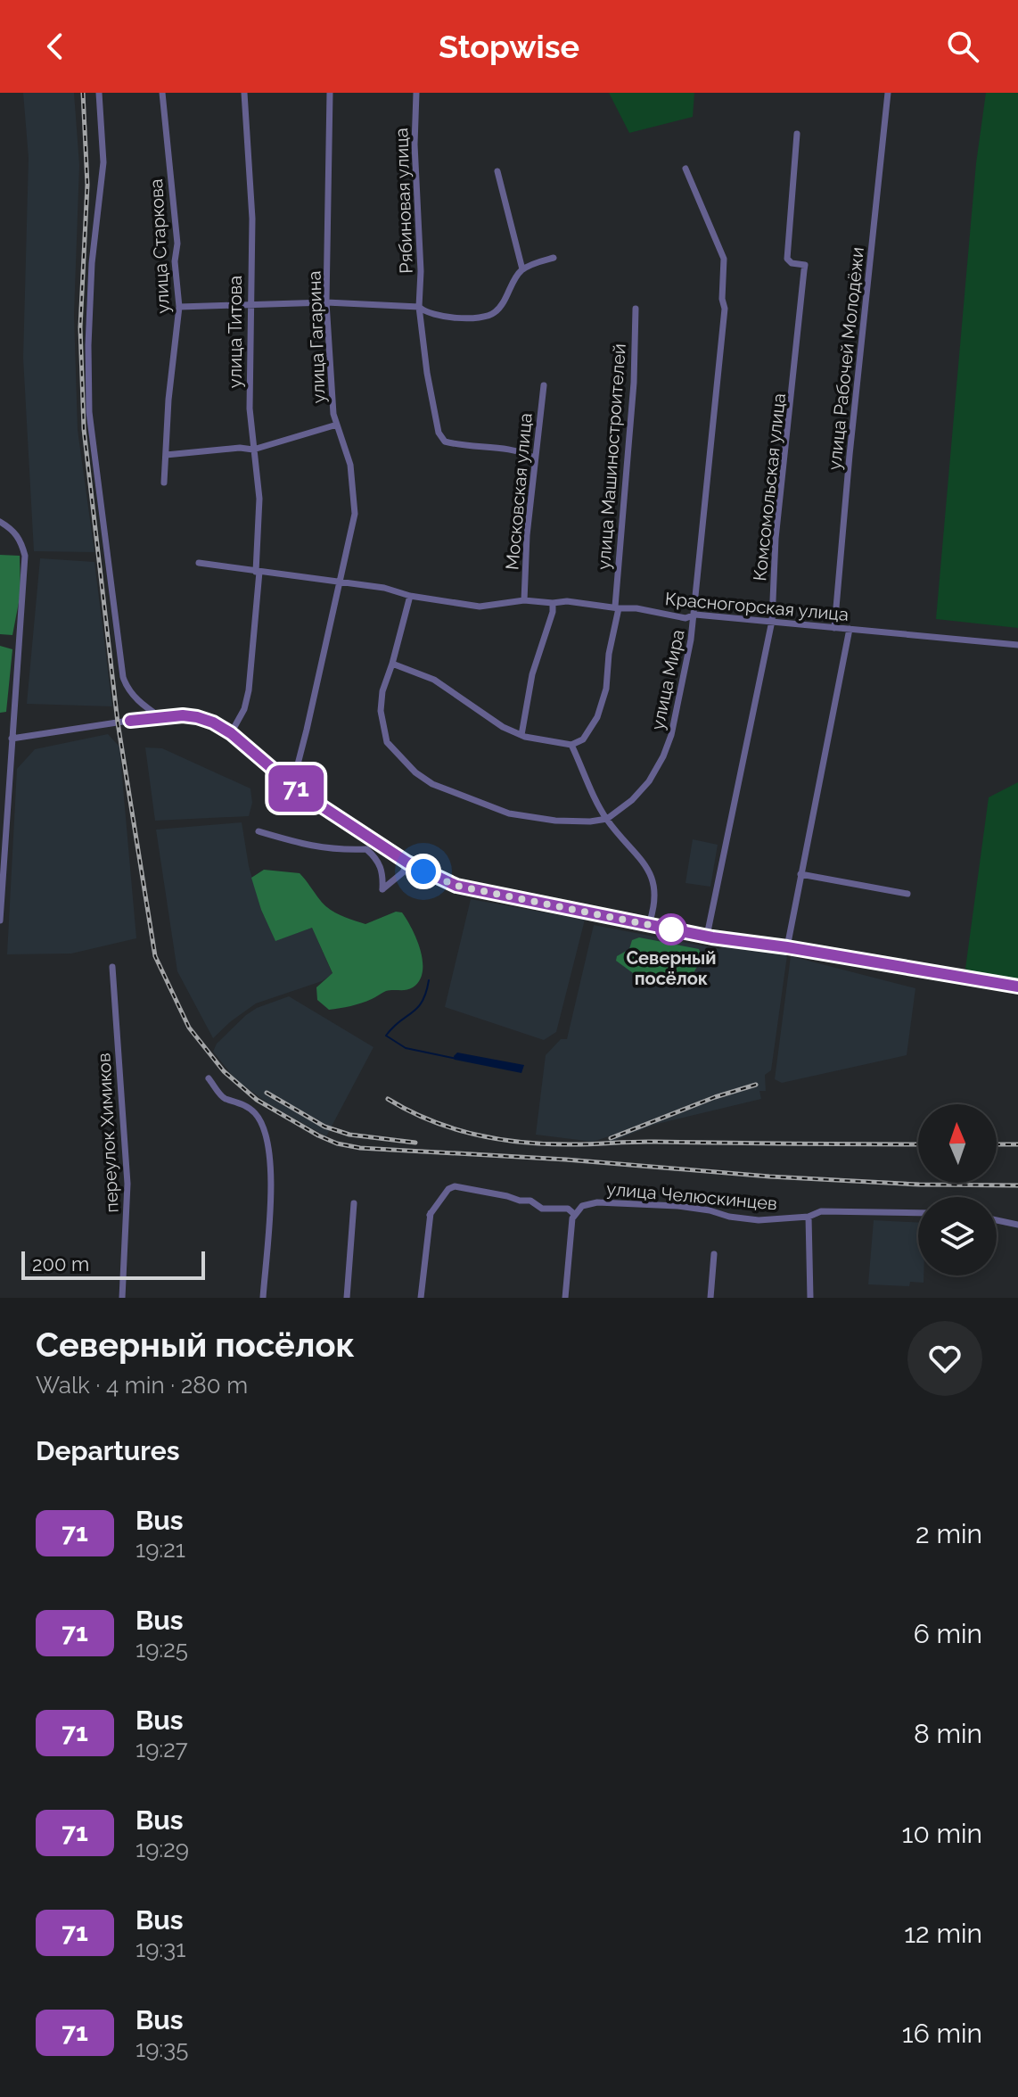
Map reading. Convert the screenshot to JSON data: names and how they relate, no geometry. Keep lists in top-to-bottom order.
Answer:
{
  "streets": {
    "street": [
      "Рябиновая улица",
      "улица Старкова",
      "улица Титова",
      "улица Гагарина",
      "улица Рабочей Молодёжи",
      "улица Машиностроителей",
      "Комсомольская улица",
      "Московская улица",
      "Красногорская улица",
      "улица Мира",
      "переулок Химиков",
      "улица Челюскинцев"
    ]
  },
  "crossings": [
    ["Рябиновая улица", "Московская улица"],
    ["улица Титова", "Красногорская улица"],
    ["улица Гагарина", "Красногорская улица"],
    ["улица Рабочей Молодёжи", "Красногорская улица"],
    ["улица Машиностроителей", "Красногорская улица"],
    ["Комсомольская улица", "Красногорская улица"],
    ["Московская улица", "Красногорская улица"],
    ["Красногорская улица", "улица Мира"]
  ],
  "places": ["Северный посёлок"],
  "lines": ["bus line 71"],
  "scale_bar": "200 m",
  "north": "top",
  "page": {
    "header": "Stopwise",
    "on_map": "71",
    "scale": "200 m",
    "heading": [
      ["Северный посёлок", "Walk · 4 min · 280 m"],
      "Departures"
    ],
    "list": [
      {
        "mark": "71",
        "name": "Bus",
        "note": "19:21",
        "value": "2 min"
      },
      {
        "mark": "71",
        "name": "Bus",
        "note": "19:25",
        "value": "6 min"
      },
      {
        "mark": "71",
        "name": "Bus",
        "note": "19:27",
        "value": "8 min"
      },
      {
        "mark": "71",
        "name": "Bus",
        "note": "19:29",
        "value": "10 min"
      },
      {
        "mark": "71",
        "name": "Bus",
        "note": "19:31",
        "value": "12 min"
      },
      {
        "mark": "71",
        "name": "Bus",
        "note": "19:35",
        "value": "16 min"
      }
    ]
  }
}
